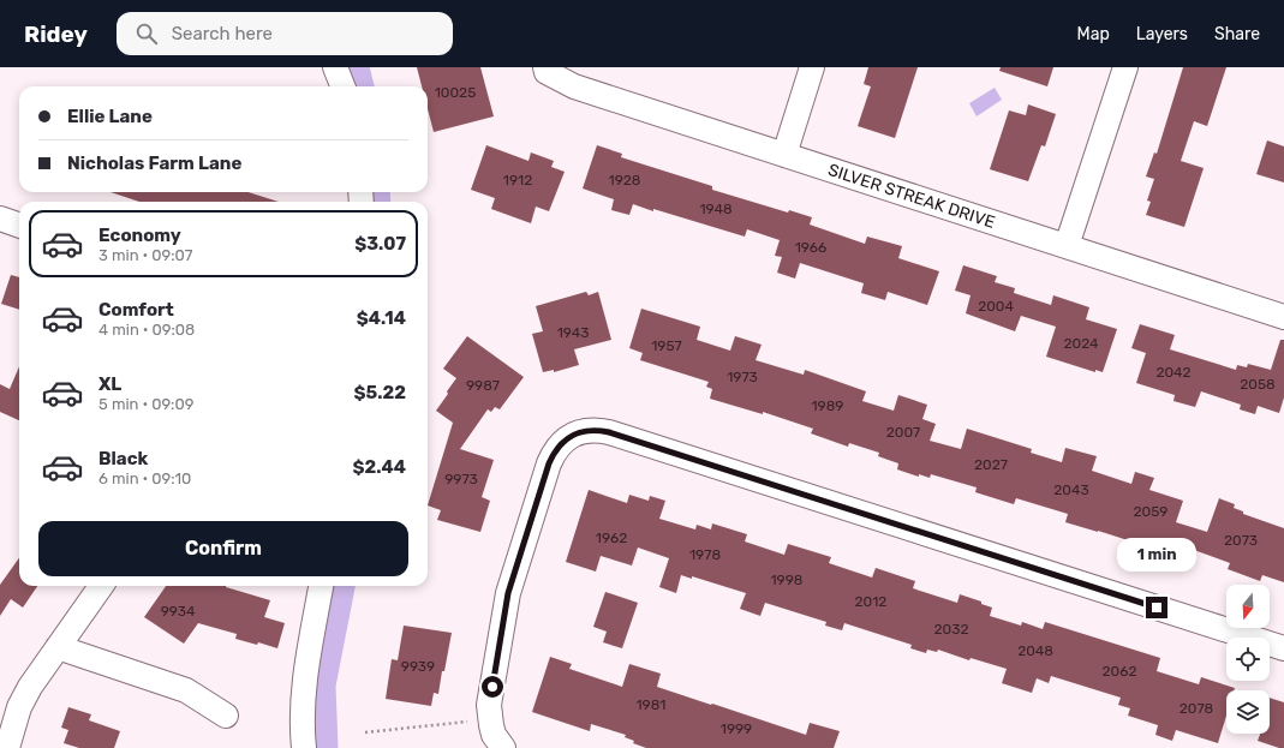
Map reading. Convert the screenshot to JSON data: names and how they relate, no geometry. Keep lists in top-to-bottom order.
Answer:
{
  "streets": {
    "street": ["SILVER STREAK DRIVE"]
  },
  "house_numbers": [
    "10025",
    "1912",
    "1928",
    "1948",
    "1966",
    "2004",
    "1943",
    "2024",
    "1957",
    "2042",
    "1973",
    "2058",
    "9987",
    "1989",
    "2007",
    "2027",
    "9973",
    "2043",
    "2059",
    "1962",
    "2073",
    "1978",
    "1998",
    "2012",
    "9934",
    "2032",
    "2048",
    "9939",
    "2062",
    "1981",
    "2078",
    "1999"
  ],
  "north": "bottom",
  "page": {
    "header": "Ridey",
    "search": "Search here",
    "nav": ["Map", "Layers", "Share"],
    "banner": ["Ellie Lane", "Nicholas Farm Lane"],
    "list": [
      {
        "name": "Economy",
        "note": "3 min · 09:07",
        "value": "$3.07"
      },
      {
        "name": "Comfort",
        "note": "4 min · 09:08",
        "value": "$4.14"
      },
      {
        "name": "XL",
        "note": "5 min · 09:09",
        "value": "$5.22"
      },
      {
        "name": "Black",
        "note": "6 min · 09:10",
        "value": "$2.44"
      }
    ],
    "buttons": "Confirm",
    "bubble": "1 min"
  }
}
